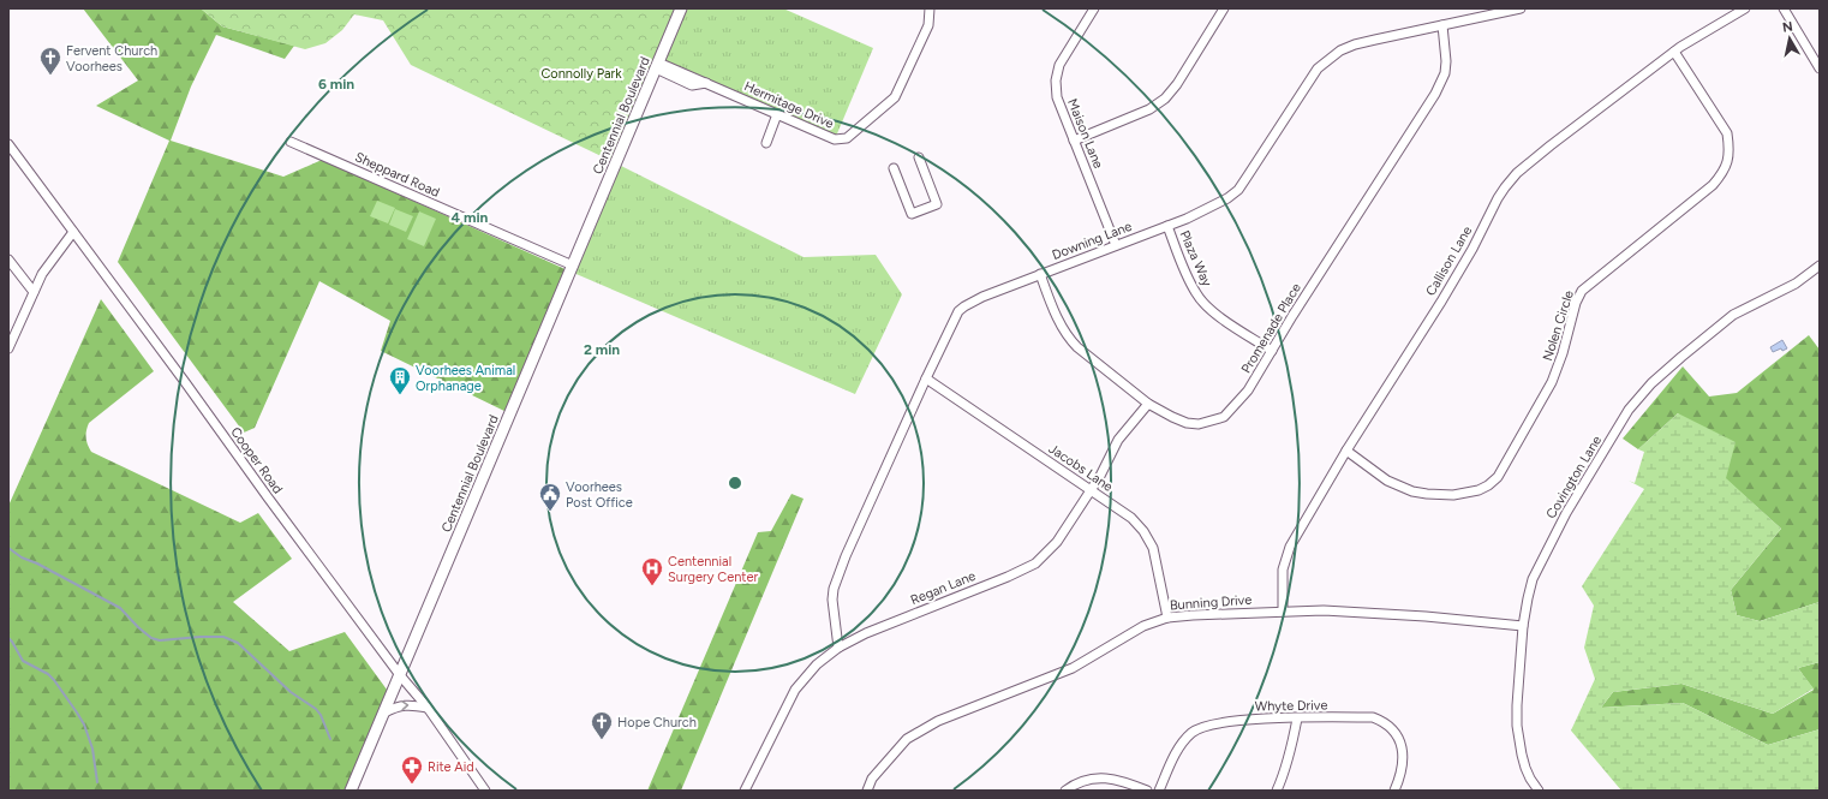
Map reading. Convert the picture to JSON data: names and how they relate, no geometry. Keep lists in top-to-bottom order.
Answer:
{
  "streets": {
    "main road": ["Centennial Boulevard"],
    "street": [
      "Hermitage Drive",
      "Maison Lane",
      "Sheppard Road",
      "Downing Lane",
      "Plaza Way",
      "Callison Lane",
      "Nolen Circle",
      "Promenade Place",
      "Cooper Road",
      "Jacobs Lane",
      "Covington Lane",
      "Regan Lane",
      "Bunning Drive",
      "Whyte Drive"
    ]
  },
  "crossings": [
    ["Hermitage Drive", "Centennial Boulevard"],
    ["Centennial Boulevard", "Sheppard Road"],
    ["Centennial Boulevard", "Cooper Road"],
    ["Maison Lane", "Downing Lane"],
    ["Downing Lane", "Plaza Way"],
    ["Downing Lane", "Promenade Place"],
    ["Downing Lane", "Jacobs Lane"],
    ["Downing Lane", "Regan Lane"],
    ["Plaza Way", "Promenade Place"],
    ["Callison Lane", "Nolen Circle"],
    ["Callison Lane", "Bunning Drive"],
    ["Promenade Place", "Regan Lane"],
    ["Jacobs Lane", "Regan Lane"],
    ["Jacobs Lane", "Bunning Drive"],
    ["Covington Lane", "Bunning Drive"]
  ],
  "parks": ["Connolly Park"],
  "places": {
    "church": ["Fervent Church Voorhees", "Hope Church"],
    "building": ["Voorhees Animal Orphanage"],
    "public building": ["Voorhees Post Office"],
    "hospital": ["Centennial Surgery Center"],
    "pharmacy": ["Rite Aid"]
  },
  "north": "top",
  "rings": ["6 min", "4 min", "2 min"]
}
